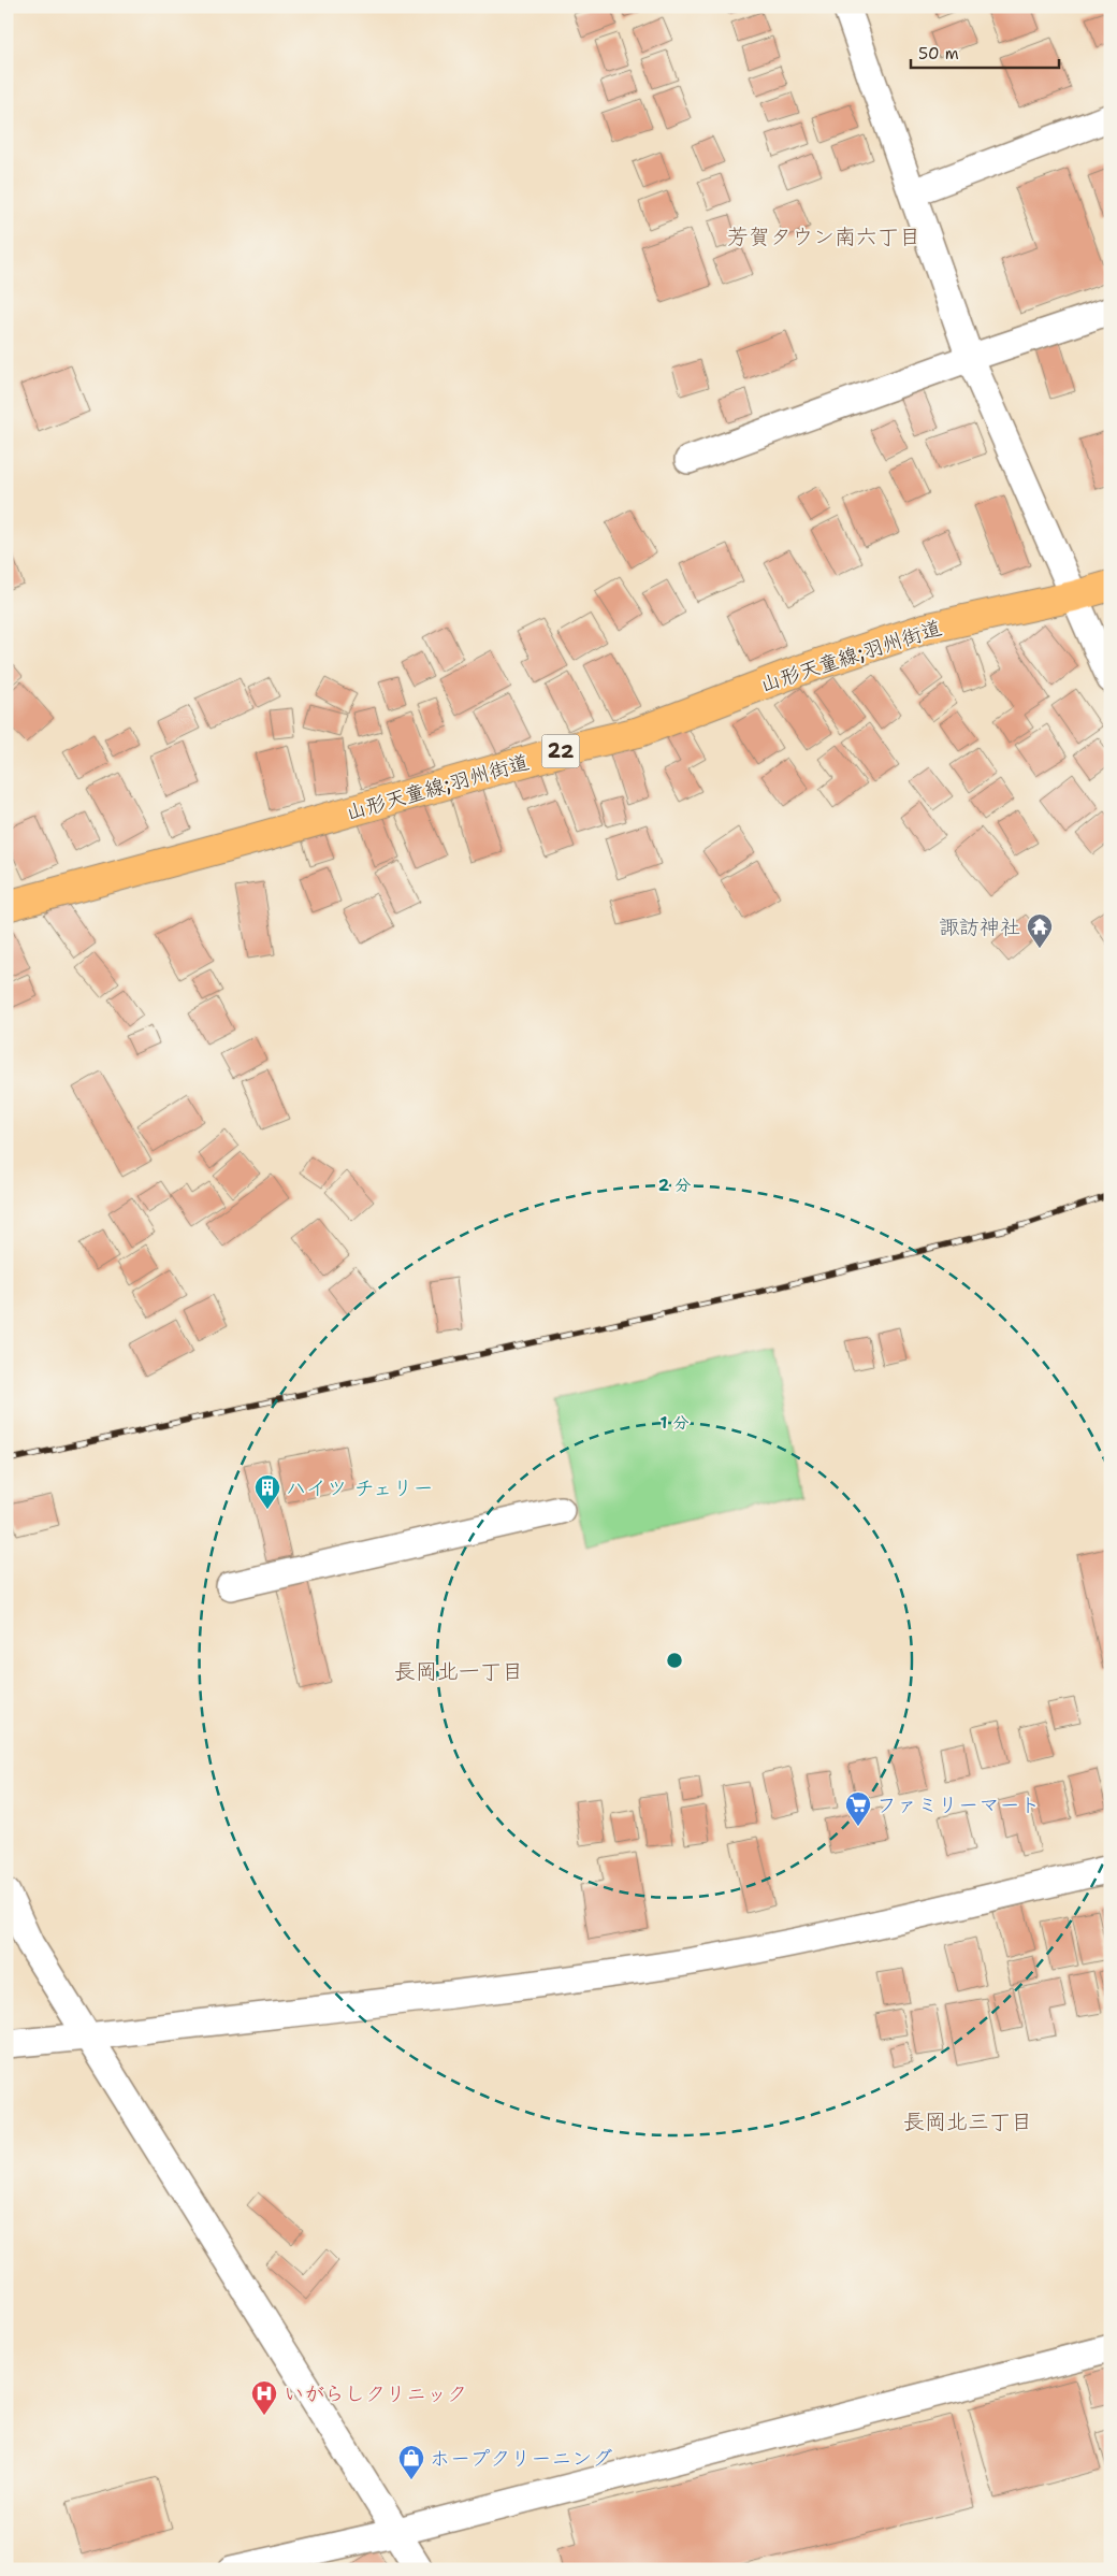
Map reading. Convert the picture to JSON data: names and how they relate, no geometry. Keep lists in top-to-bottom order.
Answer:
{
  "streets": {
    "main road": ["山形天童線;羽州街道", "22"]
  },
  "districts": ["芳賀タウン南六丁目", "長岡北一丁目", "長岡北三丁目"],
  "places": {
    "temple": ["諏訪神社"],
    "building": ["ハイツ チェリー"],
    "supermarket": ["ファミリーマート"],
    "hospital": ["いがらしクリニック"],
    "shop": ["ホープクリーニング"]
  },
  "scale_bar": "50 m",
  "rings": ["2 分", "1 分"]
}
